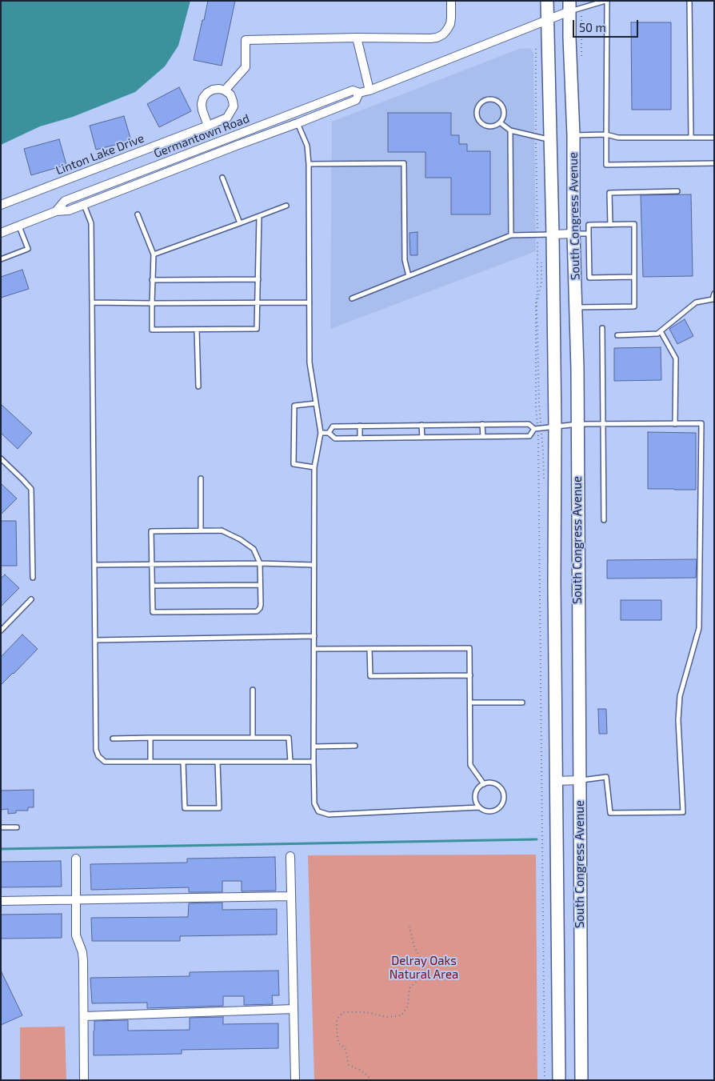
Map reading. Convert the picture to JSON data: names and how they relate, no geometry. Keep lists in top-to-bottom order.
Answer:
{
  "streets": {
    "main road": ["South Congress Avenue"],
    "street": ["Germantown Road", "Linton Lake Drive"]
  },
  "crossings": [
    ["Germantown Road", "South Congress Avenue"]
  ],
  "parks": ["Delray Oaks Natural Area"],
  "scale_bar": "50 m"
}
